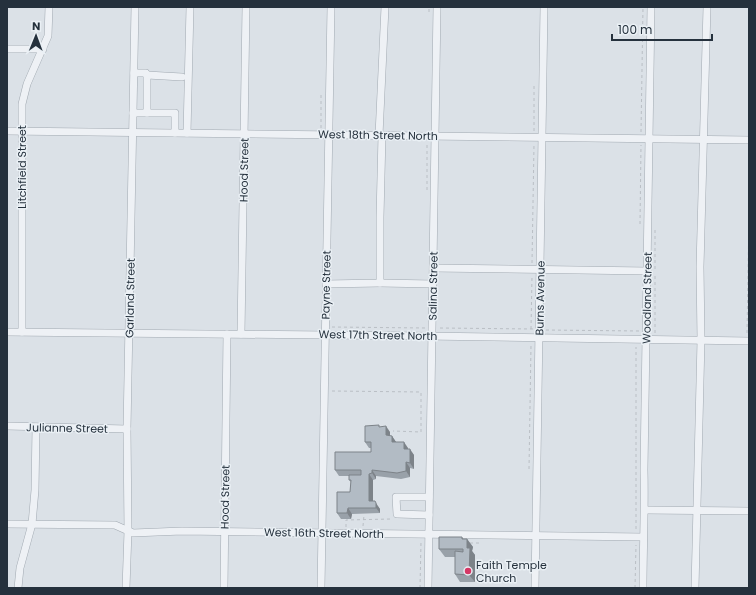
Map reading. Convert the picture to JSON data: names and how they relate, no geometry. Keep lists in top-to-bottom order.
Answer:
{
  "streets": {
    "street": [
      "West 18th Street North",
      "Litchfield Street",
      "Hood Street",
      "Payne Street",
      "Salina Street",
      "Garland Street",
      "Burns Avenue",
      "Woodland Street",
      "West 17th Street North",
      "Julianne Street",
      "West 16th Street North"
    ]
  },
  "crossings": [
    ["West 18th Street North", "Litchfield Street"],
    ["West 18th Street North", "Hood Street"],
    ["West 18th Street North", "Payne Street"],
    ["West 18th Street North", "Salina Street"],
    ["West 18th Street North", "Garland Street"],
    ["West 18th Street North", "Burns Avenue"],
    ["West 18th Street North", "Woodland Street"],
    ["Litchfield Street", "West 17th Street North"],
    ["Hood Street", "West 17th Street North"],
    ["Hood Street", "West 16th Street North"],
    ["Payne Street", "West 17th Street North"],
    ["Payne Street", "West 16th Street North"],
    ["Salina Street", "West 17th Street North"],
    ["Salina Street", "West 16th Street North"],
    ["Garland Street", "West 17th Street North"],
    ["Garland Street", "Julianne Street"],
    ["Garland Street", "West 16th Street North"],
    ["Burns Avenue", "West 17th Street North"],
    ["Burns Avenue", "West 16th Street North"],
    ["Woodland Street", "West 17th Street North"],
    ["Woodland Street", "West 16th Street North"]
  ],
  "places": ["Faith Temple Church"],
  "scale_bar": "100 m",
  "north": "top"
}
